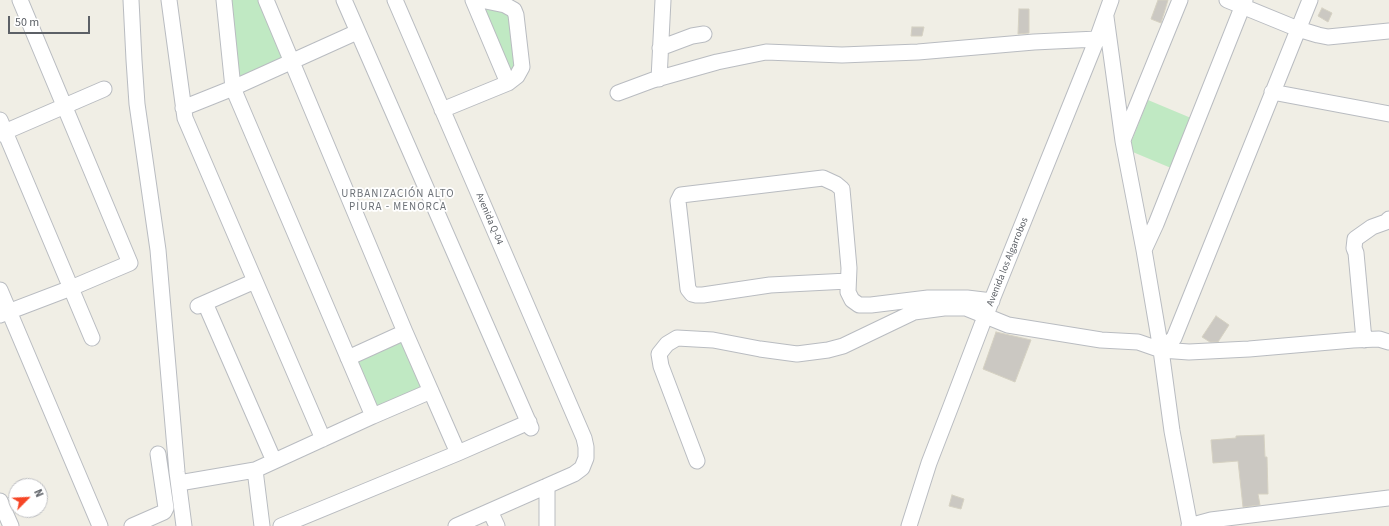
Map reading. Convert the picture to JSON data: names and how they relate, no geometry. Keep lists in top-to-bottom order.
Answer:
{
  "streets": {
    "street": ["Avenida Q-04", "Avenida los Algarrobos"]
  },
  "districts": ["URBANIZACIÓN ALTO PIURA - MENORCA"],
  "scale_bar": "50 m",
  "north": "top right"
}
